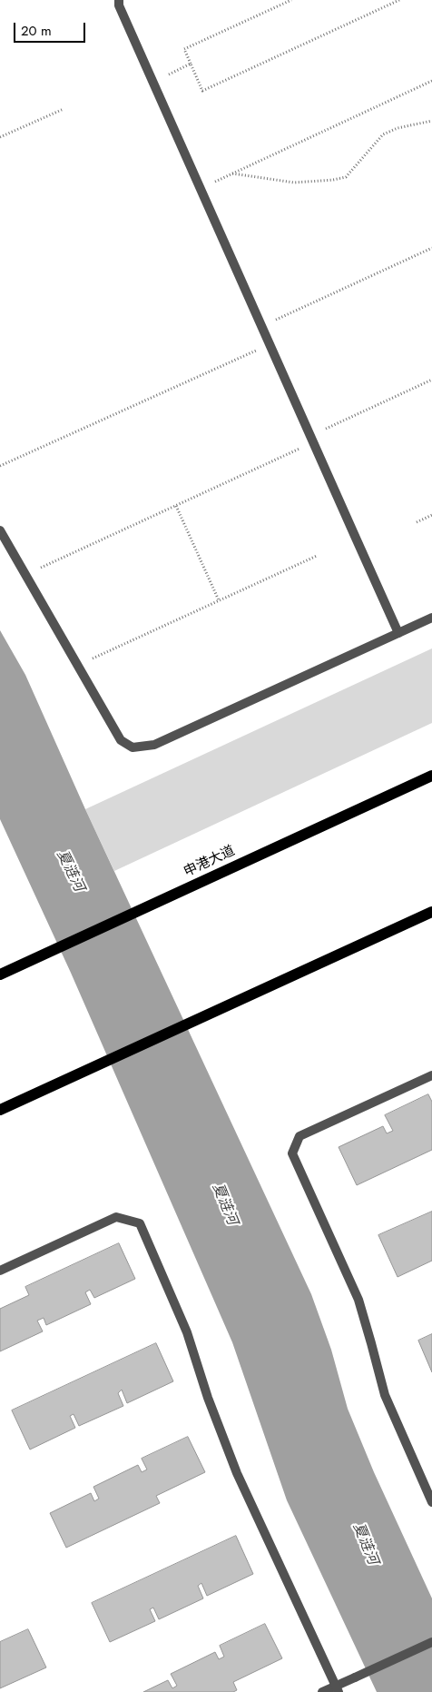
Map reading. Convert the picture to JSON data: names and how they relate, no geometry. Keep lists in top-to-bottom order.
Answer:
{
  "streets": {
    "main road": ["申港大道"]
  },
  "water": ["夏涟河"],
  "scale_bar": "20 m"
}
